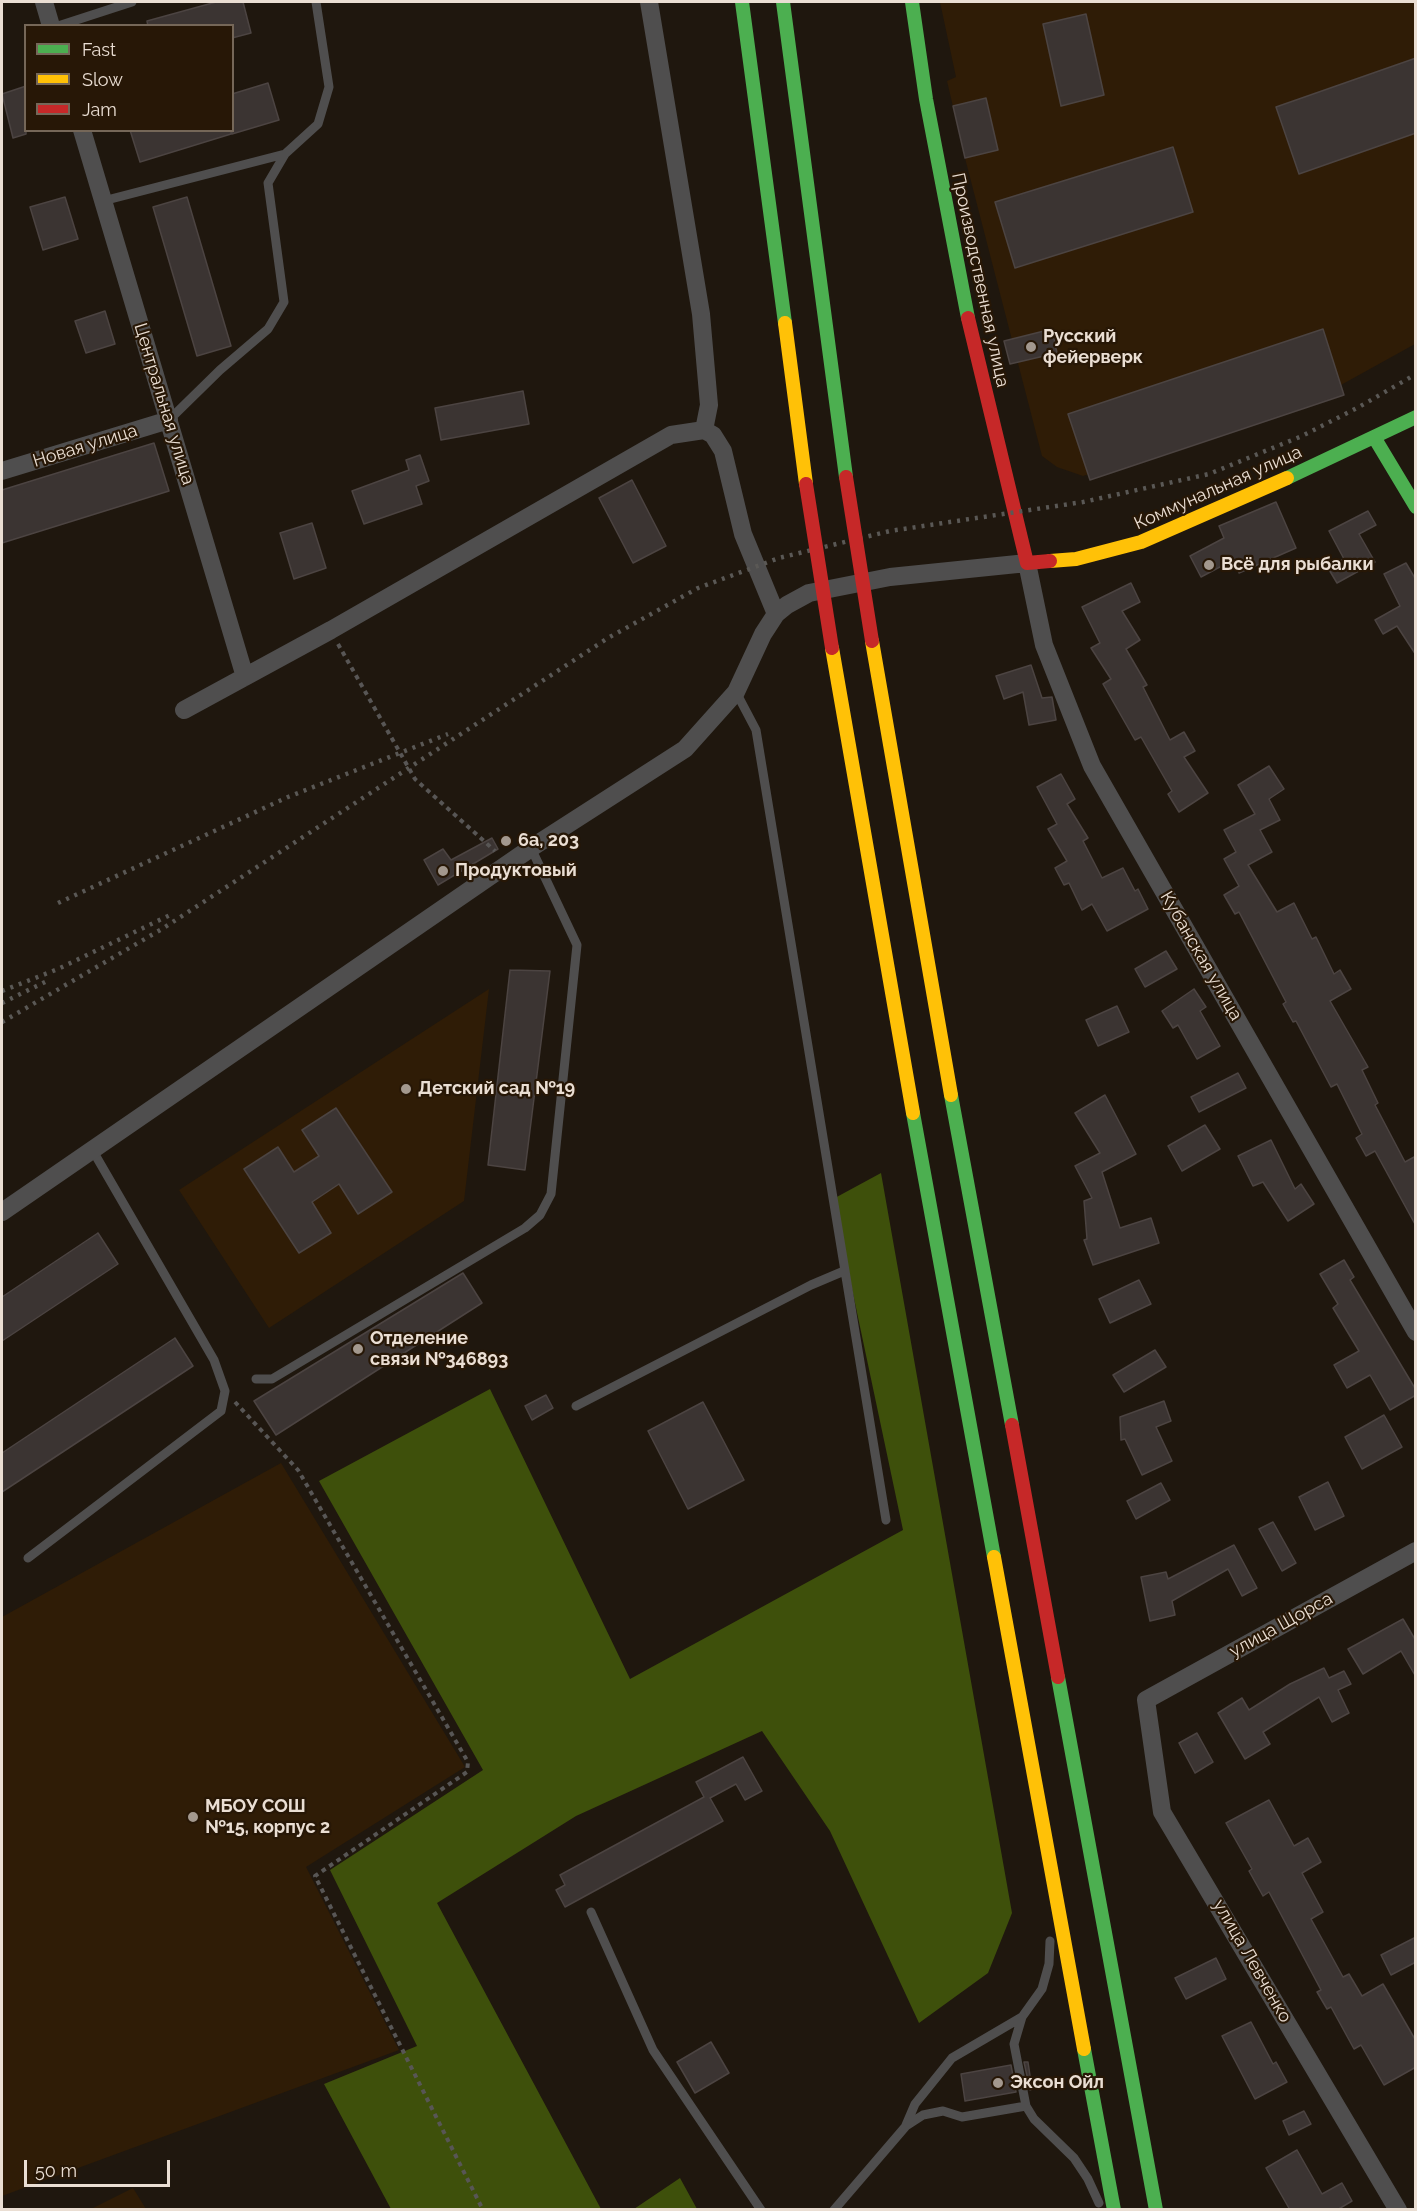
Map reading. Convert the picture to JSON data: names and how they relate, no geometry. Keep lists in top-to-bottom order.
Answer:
{
  "streets": {
    "main road": ["Производственная улица", "Коммунальная улица"],
    "street": [
      "Центральная улица",
      "Новая улица",
      "Кубанская улица",
      "улица Щорса",
      "улица Левченко"
    ]
  },
  "crossings": [
    ["Производственная улица", "Коммунальная улица"],
    ["Производственная улица", "Кубанская улица"],
    ["Центральная улица", "Новая улица"],
    ["Коммунальная улица", "Кубанская улица"],
    ["улица Щорса", "улица Левченко"]
  ],
  "places": [
    "Русский фейерверк",
    "Всё для рыбалки",
    "6a, 203",
    "Продуктовый",
    "Детский сад №19",
    "Отделение связи №346893",
    "МБОУ СОШ №15, корпус 2",
    "Эксон Ойл"
  ],
  "legend": ["Fast", "Slow", "Jam"],
  "scale_bar": "50 m"
}
